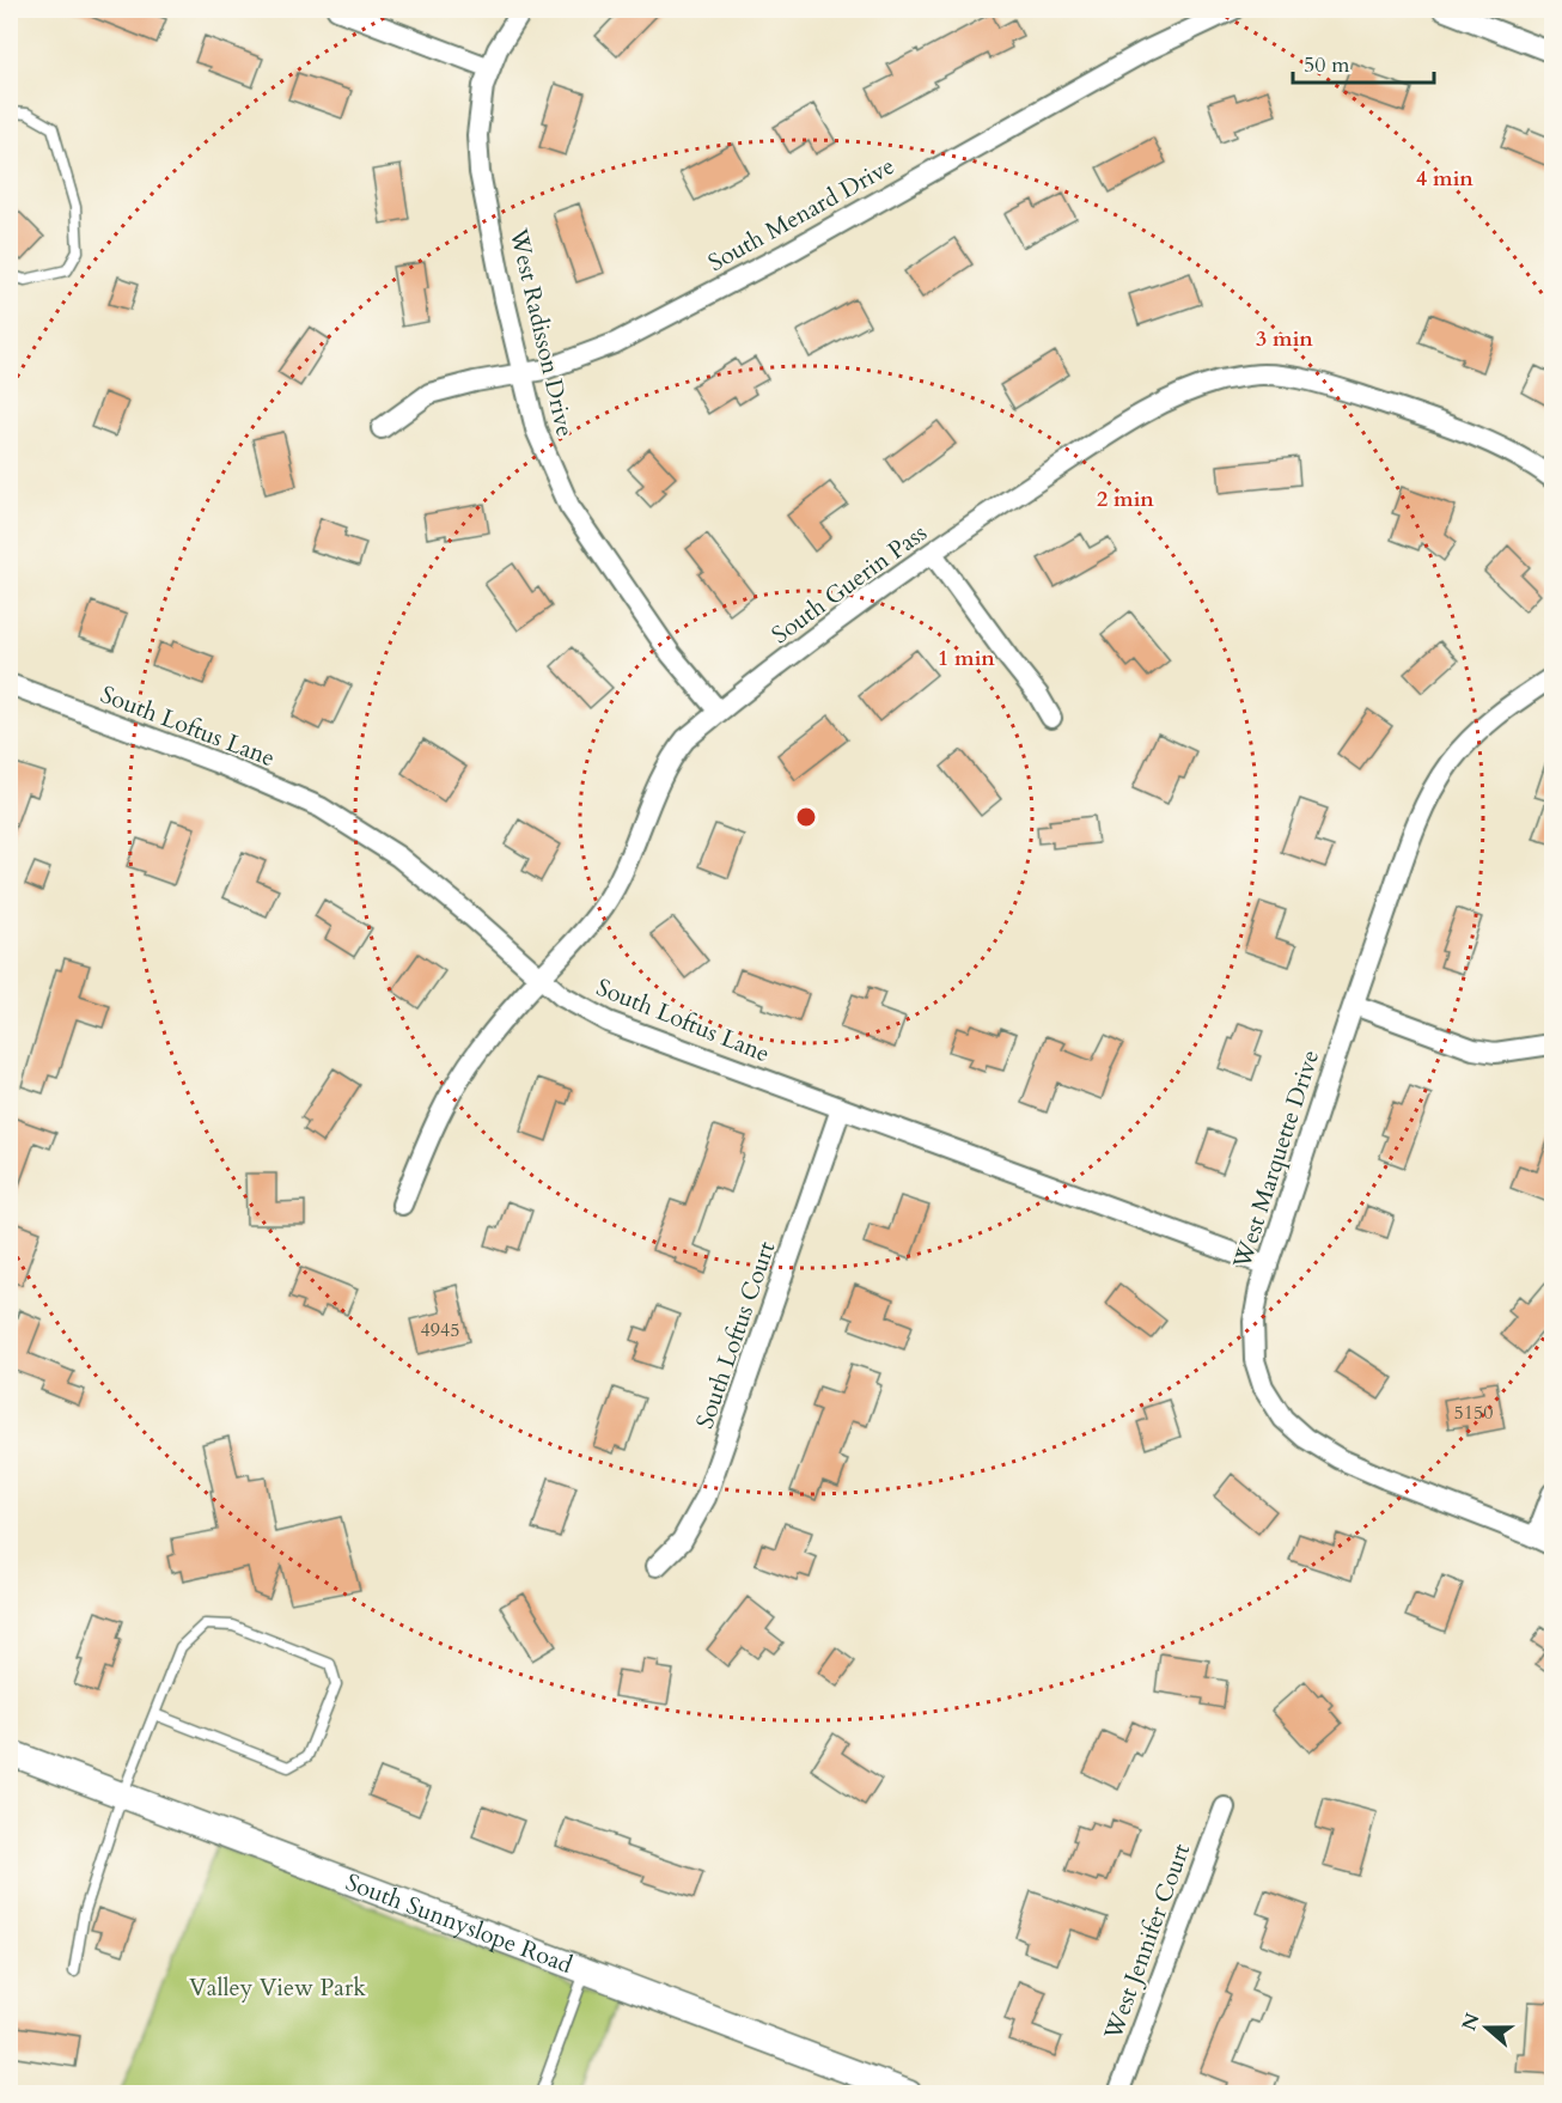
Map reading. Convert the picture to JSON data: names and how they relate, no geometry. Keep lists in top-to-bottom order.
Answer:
{
  "streets": {
    "street": [
      "South Menard Drive",
      "West Radisson Drive",
      "South Guerin Pass",
      "South Loftus Lane",
      "West Marquette Drive",
      "South Loftus Court",
      "South Sunnyslope Road",
      "West Jennifer Court"
    ]
  },
  "crossings": [
    ["South Menard Drive", "West Radisson Drive"],
    ["West Radisson Drive", "South Guerin Pass"],
    ["South Guerin Pass", "South Loftus Lane"],
    ["South Loftus Lane", "West Marquette Drive"],
    ["South Loftus Lane", "South Loftus Court"]
  ],
  "parks": ["Valley View Park"],
  "house_numbers": ["4945", "5150"],
  "scale_bar": "50 m",
  "north": "left",
  "rings": [
    "4 min",
    "3 min",
    "2 min",
    "1 min"
  ]
}
